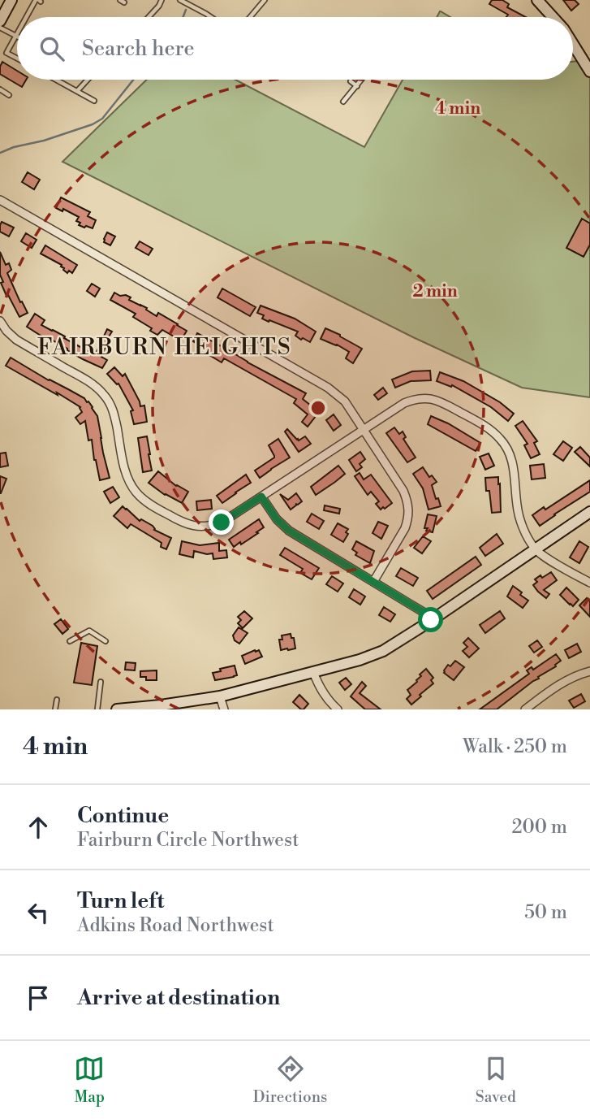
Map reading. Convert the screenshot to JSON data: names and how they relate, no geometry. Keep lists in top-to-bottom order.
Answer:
{
  "districts": ["FAIRBURN HEIGHTS"],
  "page": {
    "search": "Search here",
    "heading": ["4 min", "Walk · 250 m"],
    "list": [
      ["Continue", "Fairburn Circle Northwest", "200 m"],
      ["Turn left", "Adkins Road Northwest", "50 m"],
      "Arrive at destination"
    ],
    "nav": ["Map", "Directions", "Saved"]
  },
  "rings": ["4 min", "2 min"]
}
